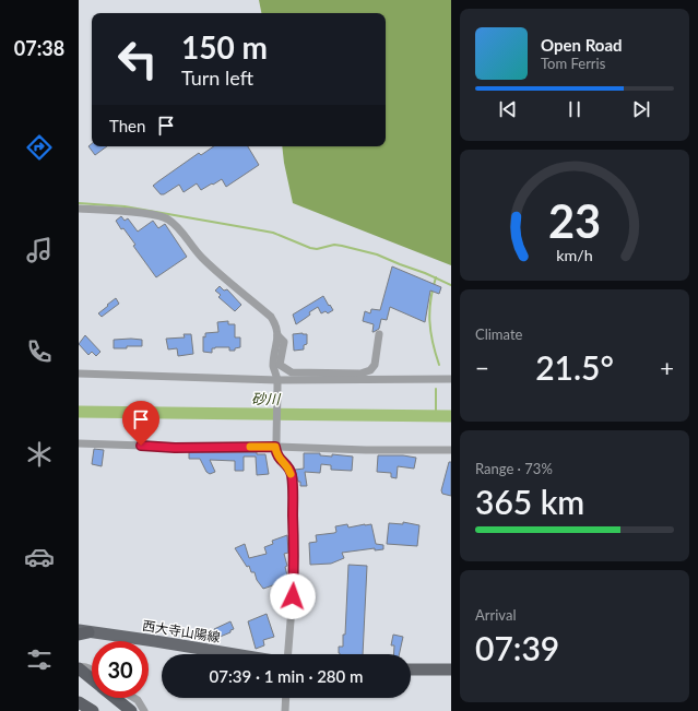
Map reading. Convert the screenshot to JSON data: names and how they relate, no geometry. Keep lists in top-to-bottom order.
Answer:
{
  "streets": {
    "main road": ["西大寺山陽線"]
  },
  "water": ["砂川"],
  "page": {
    "tabs": "07:38",
    "turn": ["150 m", "Turn left"],
    "song": ["Open Road", "Tom Ferris"],
    "then": "Then",
    "tile": [
      "Climate",
      ["Range · 73%", "365 km"],
      ["Arrival", "07:39"]
    ],
    "heat": ["−", "21.5°", "+"],
    "limit": "30",
    "trip": "07:39 · 1 min · 280 m",
    "gauge": ["23", "km/h"]
  }
}
